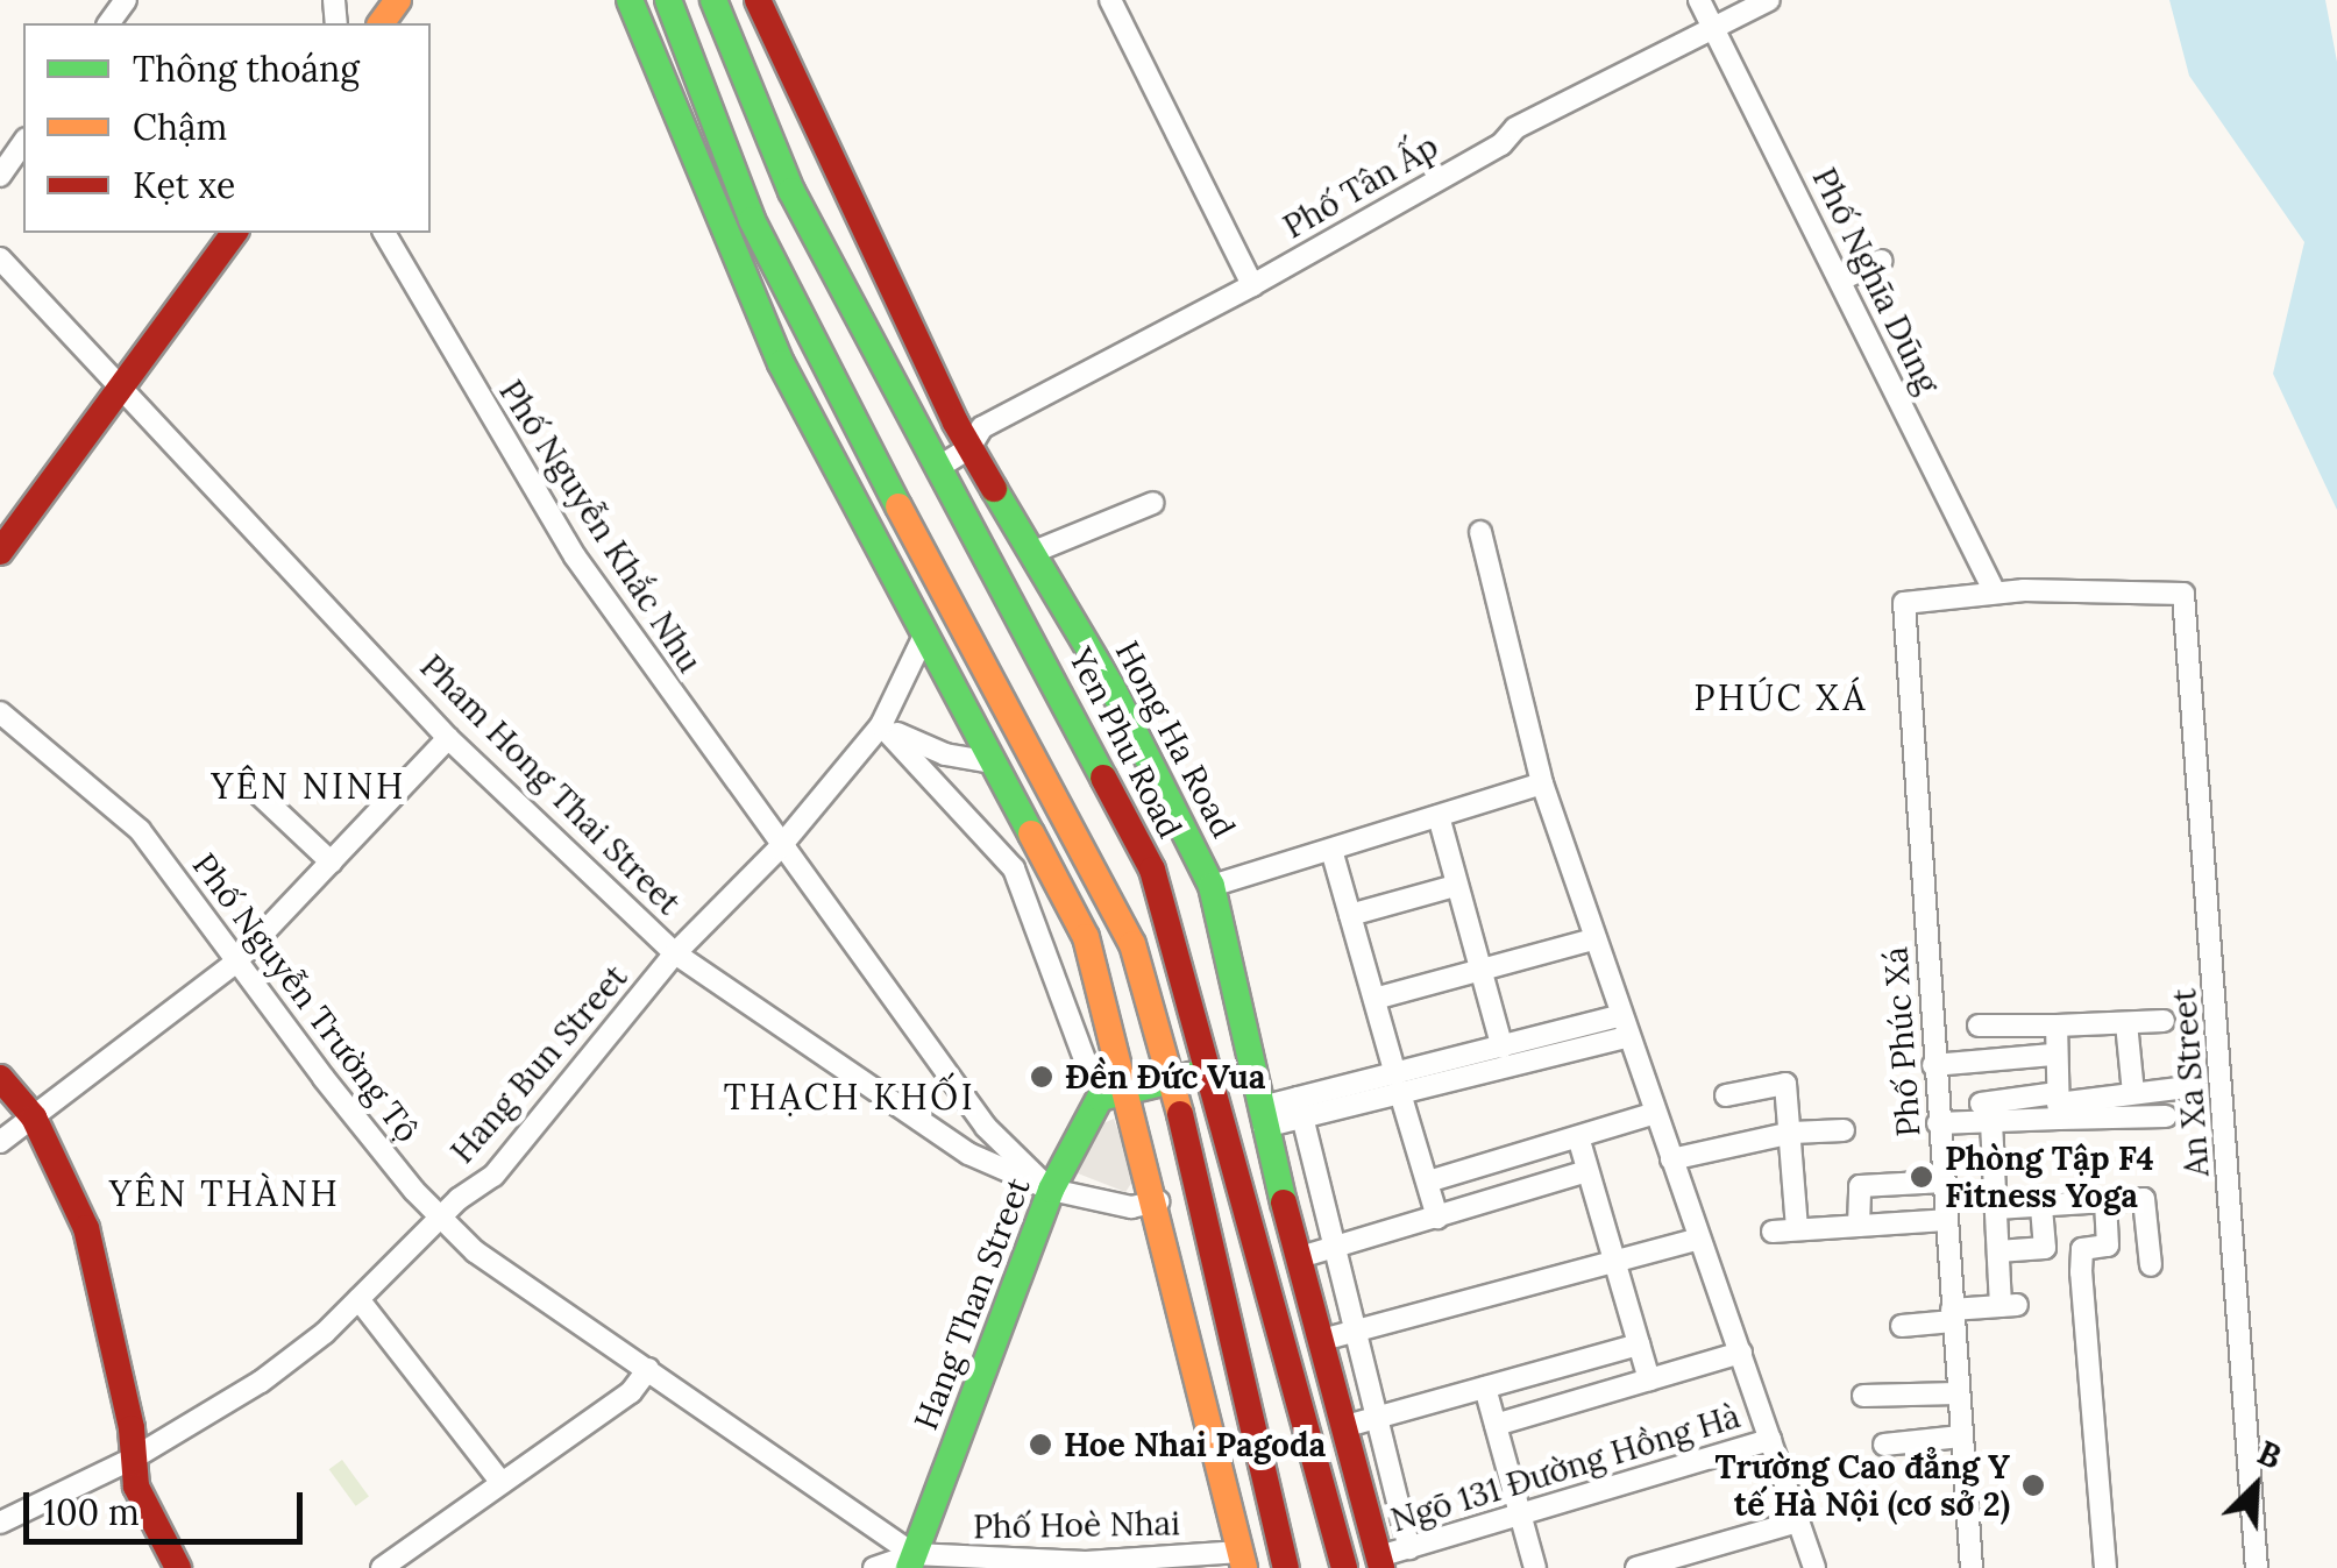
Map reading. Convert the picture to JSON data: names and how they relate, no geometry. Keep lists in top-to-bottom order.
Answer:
{
  "streets": {
    "main road": ["Hong Ha Road", "Yen Phu Road", "Hang Than Street"],
    "street": [
      "Phố Tân Ấp",
      "Phố Nghĩa Dũng",
      "Phố Nguyễn Khắc Nhu",
      "Pham Hong Thai Street",
      "Phố Nguyễn Trường Tộ",
      "Phố Phúc Xá",
      "Hang Bun Street",
      "An Xa Street",
      "Ngõ 131 Đường Hồng Hà",
      "Phố Hoè Nhai"
    ]
  },
  "crossings": [
    ["Phố Tân Ấp", "Phố Nghĩa Dũng"],
    ["Phố Tân Ấp", "Hong Ha Road"],
    ["Phố Tân Ấp", "Yen Phu Road"],
    ["Phố Nghĩa Dũng", "Phố Phúc Xá"],
    ["Phố Nghĩa Dũng", "An Xa Street"],
    ["Phố Nguyễn Khắc Nhu", "Pham Hong Thai Street"],
    ["Phố Nguyễn Khắc Nhu", "Hang Bun Street"],
    ["Phố Nguyễn Khắc Nhu", "Hang Than Street"],
    ["Hong Ha Road", "Ngõ 131 Đường Hồng Hà"],
    ["Pham Hong Thai Street", "Hang Bun Street"],
    ["Pham Hong Thai Street", "Hang Than Street"],
    ["Phố Nguyễn Trường Tộ", "Hang Bun Street"],
    ["Phố Nguyễn Trường Tộ", "Hang Than Street"],
    ["Phố Nguyễn Trường Tộ", "Phố Hoè Nhai"],
    ["Phố Phúc Xá", "An Xa Street"],
    ["Hang Than Street", "Phố Hoè Nhai"]
  ],
  "districts": [
    "PHÚC XÁ",
    "YÊN NINH",
    "THẠCH KHỐI",
    "YÊN THÀNH"
  ],
  "places": [
    "Đền Đức Vua",
    "Phòng Tập F4 Fitness Yoga",
    "Hoe Nhai Pagoda",
    "Trường Cao đẳng Y tế Hà Nội (cơ sở 2)"
  ],
  "legend": ["Thông thoáng", "Chậm", "Kẹt xe"],
  "scale_bar": "100 m",
  "north": "top right"
}
